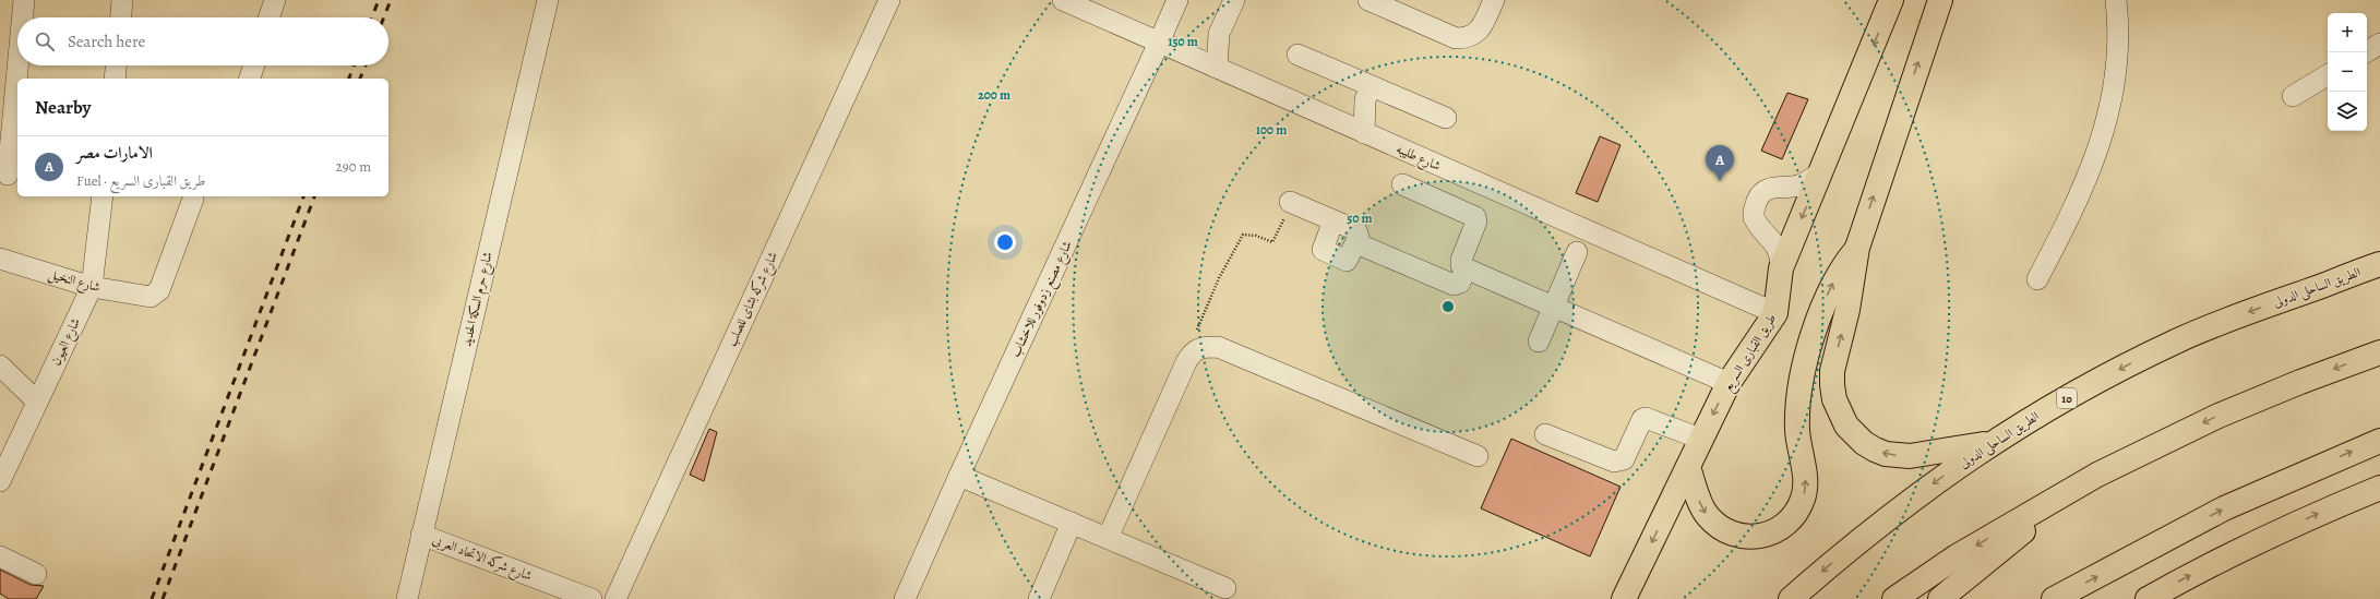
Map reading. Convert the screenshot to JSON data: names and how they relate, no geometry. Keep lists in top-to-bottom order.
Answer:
{
  "streets": {
    "highway": ["الطريق الساحلى الدولى", "طريق القبارى السريع", "10"],
    "street": [
      "شارع طليبه",
      "شارع النخيل",
      "شارع حرم السكة الحديد",
      "شارع شركه بشاى للصلب",
      "شارع مصنع زدوفور للاخشاب",
      "شارع العيون",
      "شارع شركه الاتحاد العربى"
    ]
  },
  "crossings": [
    ["شارع طليبه", "شارع مصنع زدوفور للاخشاب"],
    ["شارع طليبه", "طريق القبارى السريع"],
    ["شارع النخيل", "شارع العيون"],
    ["شارع حرم السكة الحديد", "شارع شركه الاتحاد العربى"]
  ],
  "page": {
    "map_buttons": ["+", "−"],
    "search": "Search here",
    "heading": "Nearby",
    "list": [
      {
        "mark": "A",
        "name": "الامارات مصر",
        "note": "Fuel · طريق القبارى السريع",
        "value": "290 m"
      }
    ],
    "pins": "A"
  },
  "rings": [
    "150 m",
    "200 m",
    "100 m",
    "50 m"
  ]
}
